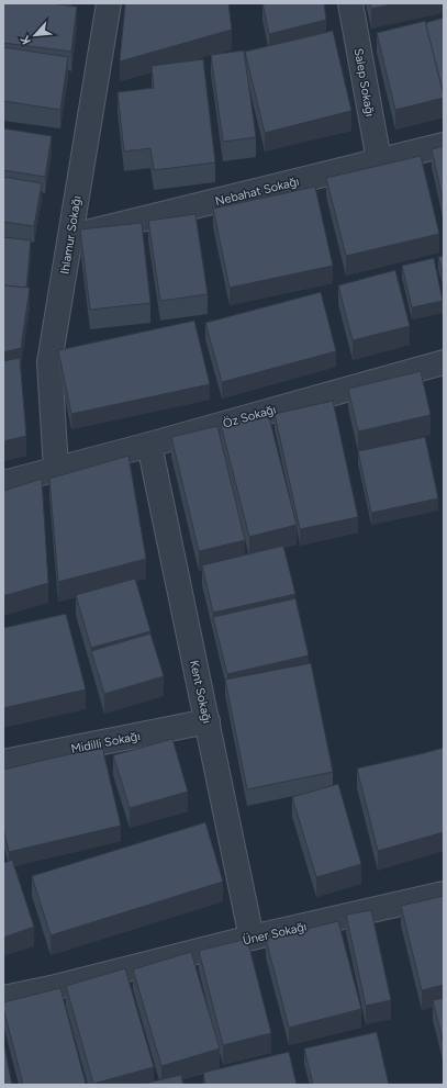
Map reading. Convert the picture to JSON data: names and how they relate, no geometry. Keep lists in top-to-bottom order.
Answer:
{
  "streets": {
    "street": [
      "Salep Sokağı",
      "Nebahat Sokağı",
      "Ihlamur Sokağı",
      "Öz Sokağı",
      "Kent Sokağı",
      "Midilli Sokağı",
      "Üner Sokağı"
    ]
  },
  "crossings": [
    ["Salep Sokağı", "Nebahat Sokağı"],
    ["Nebahat Sokağı", "Ihlamur Sokağı"],
    ["Ihlamur Sokağı", "Öz Sokağı"],
    ["Öz Sokağı", "Kent Sokağı"],
    ["Kent Sokağı", "Midilli Sokağı"],
    ["Kent Sokağı", "Üner Sokağı"]
  ],
  "north": "bottom left"
}
